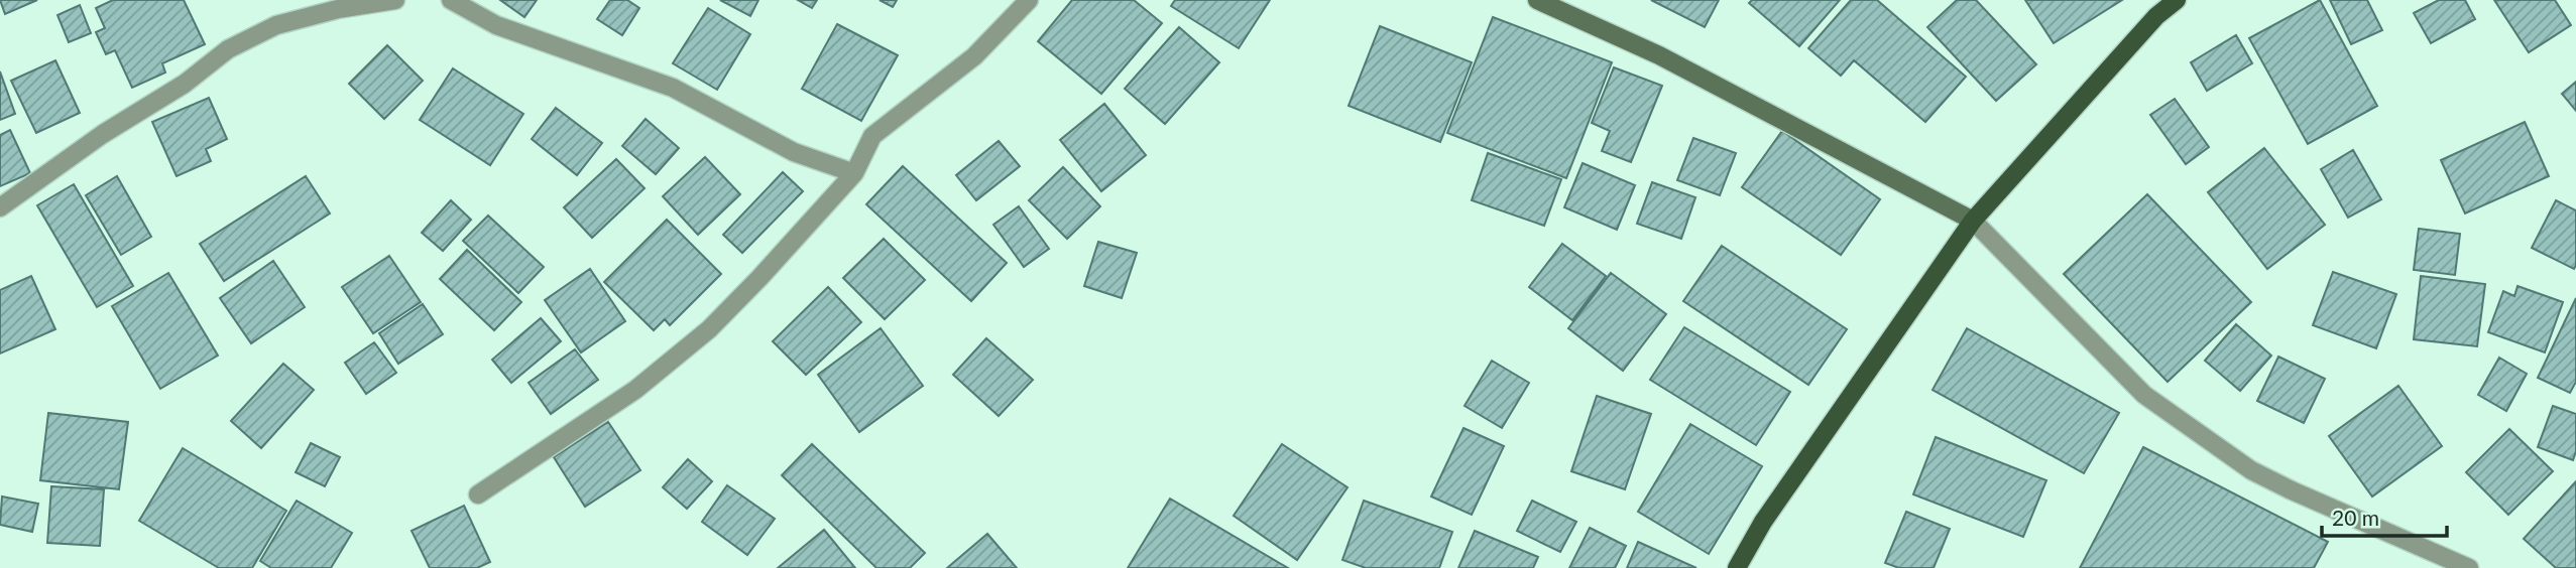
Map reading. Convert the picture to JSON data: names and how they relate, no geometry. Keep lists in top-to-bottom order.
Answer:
{
  "scale_bar": "20 m"
}
